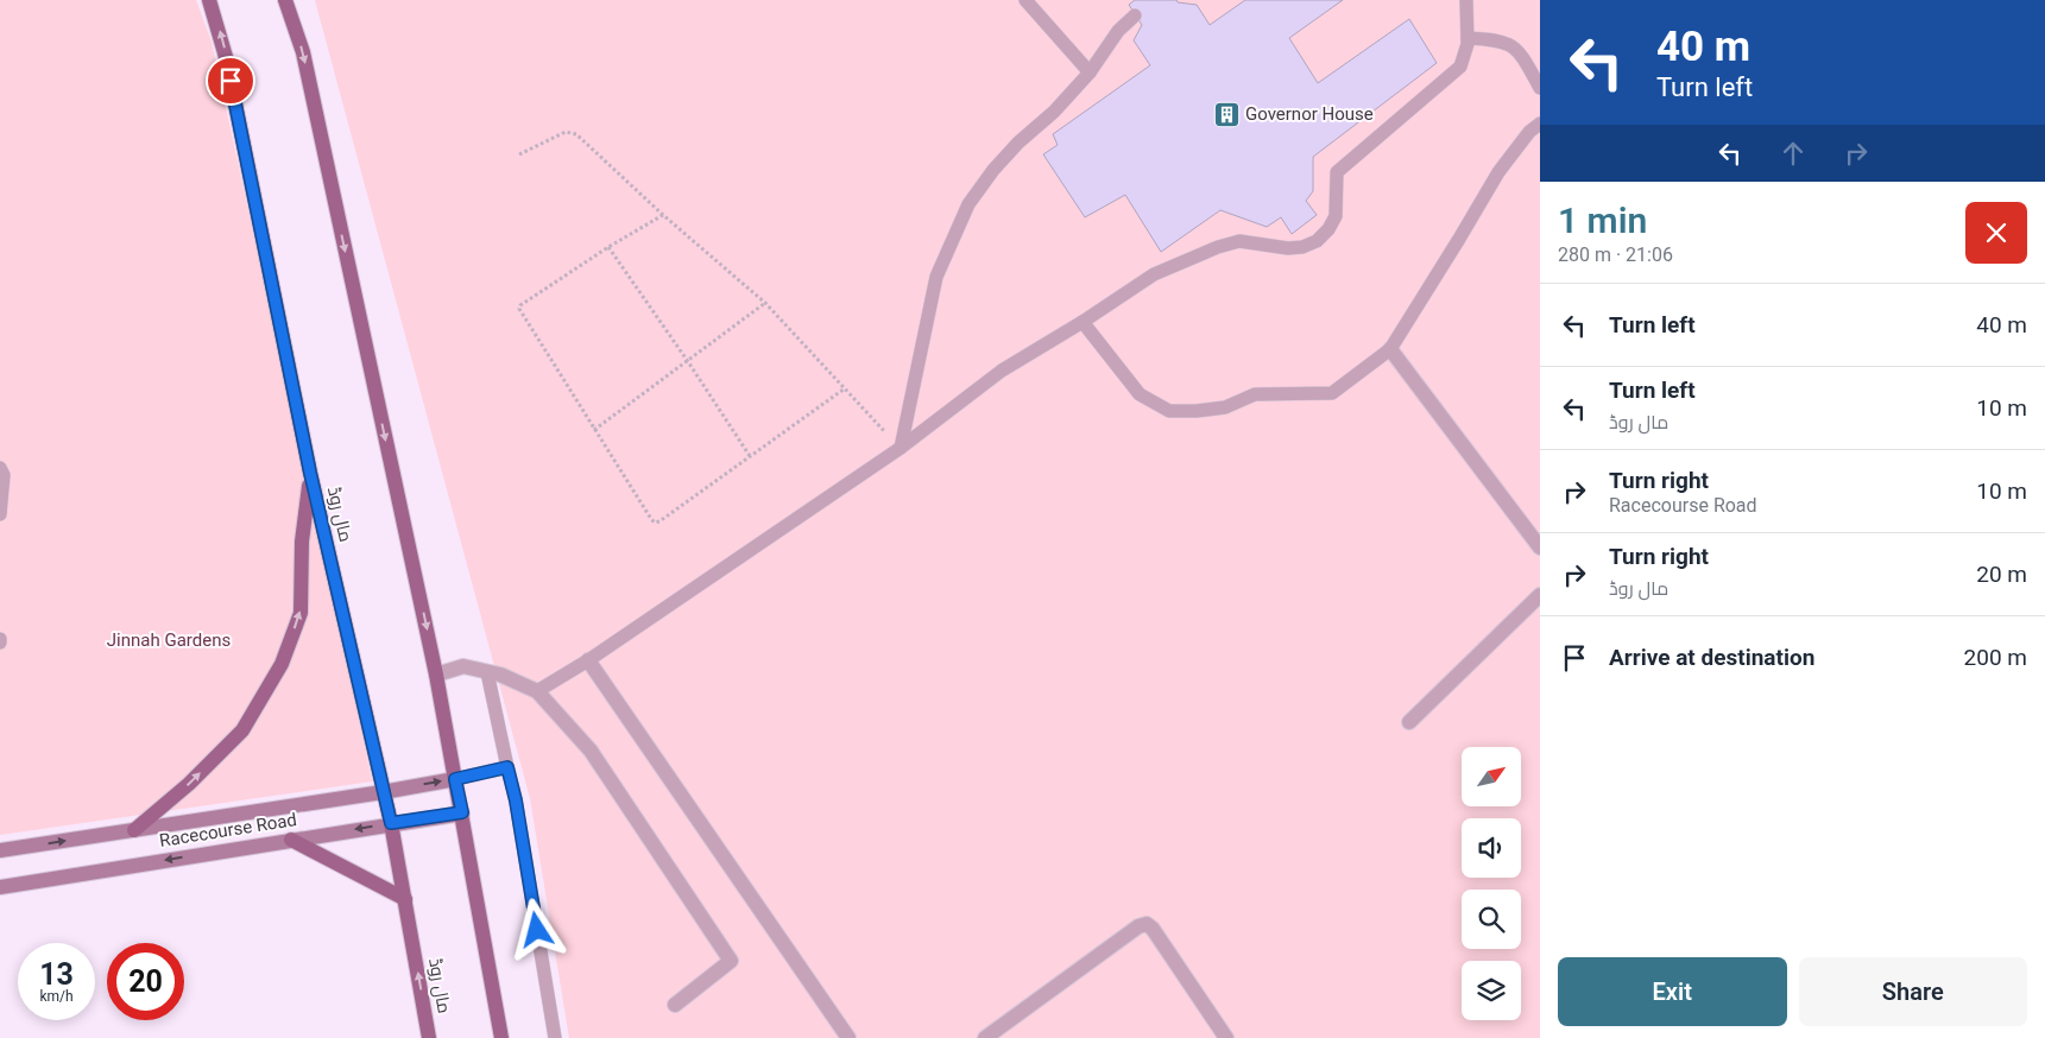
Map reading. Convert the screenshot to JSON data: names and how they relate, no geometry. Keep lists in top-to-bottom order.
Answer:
{
  "streets": {
    "main road": ["مال روڈ", "Racecourse Road"]
  },
  "crossings": [
    ["مال روڈ", "Racecourse Road"]
  ],
  "parks": ["Jinnah Gardens"],
  "places": {
    "building": ["Governor House"]
  },
  "north": "top right",
  "page": {
    "turn": ["40 m", "Turn left"],
    "heading": ["1 min", "280 m · 21:06"],
    "list": [
      {
        "name": "Turn left",
        "value": "40 m"
      },
      {
        "name": "Turn left",
        "note": "مال روڈ",
        "value": "10 m"
      },
      {
        "name": "Turn right",
        "note": "Racecourse Road",
        "value": "10 m"
      },
      {
        "name": "Turn right",
        "note": "مال روڈ",
        "value": "20 m"
      },
      {
        "name": "Arrive at destination",
        "value": "200 m"
      }
    ],
    "speed": "13 km/h",
    "limit": "20",
    "buttons": ["Exit", "Share"]
  }
}
